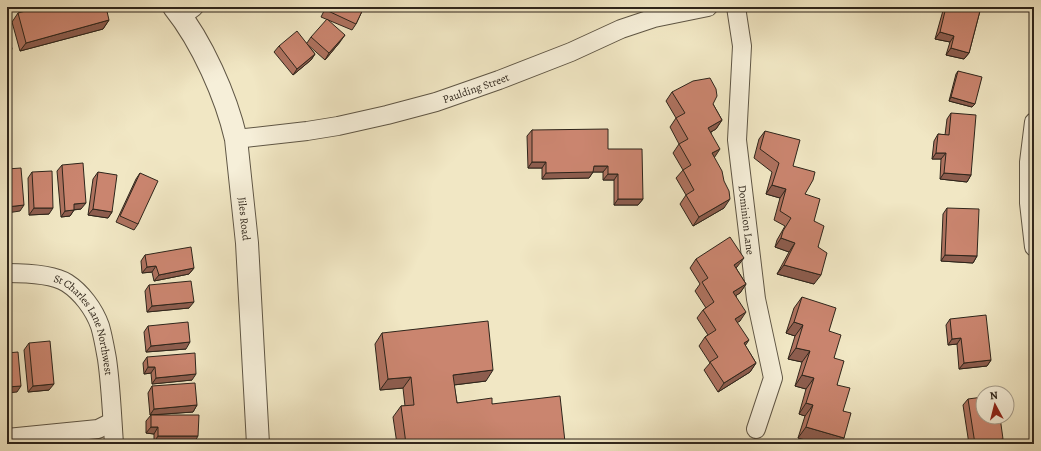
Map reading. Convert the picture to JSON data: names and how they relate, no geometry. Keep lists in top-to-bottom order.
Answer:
{
  "streets": {
    "street": [
      "Paulding Street",
      "Jiles Road",
      "Dominion Lane",
      "St Charles Lane Northwest"
    ]
  },
  "crossings": [
    ["Paulding Street", "Jiles Road"]
  ],
  "north": "top"
}
